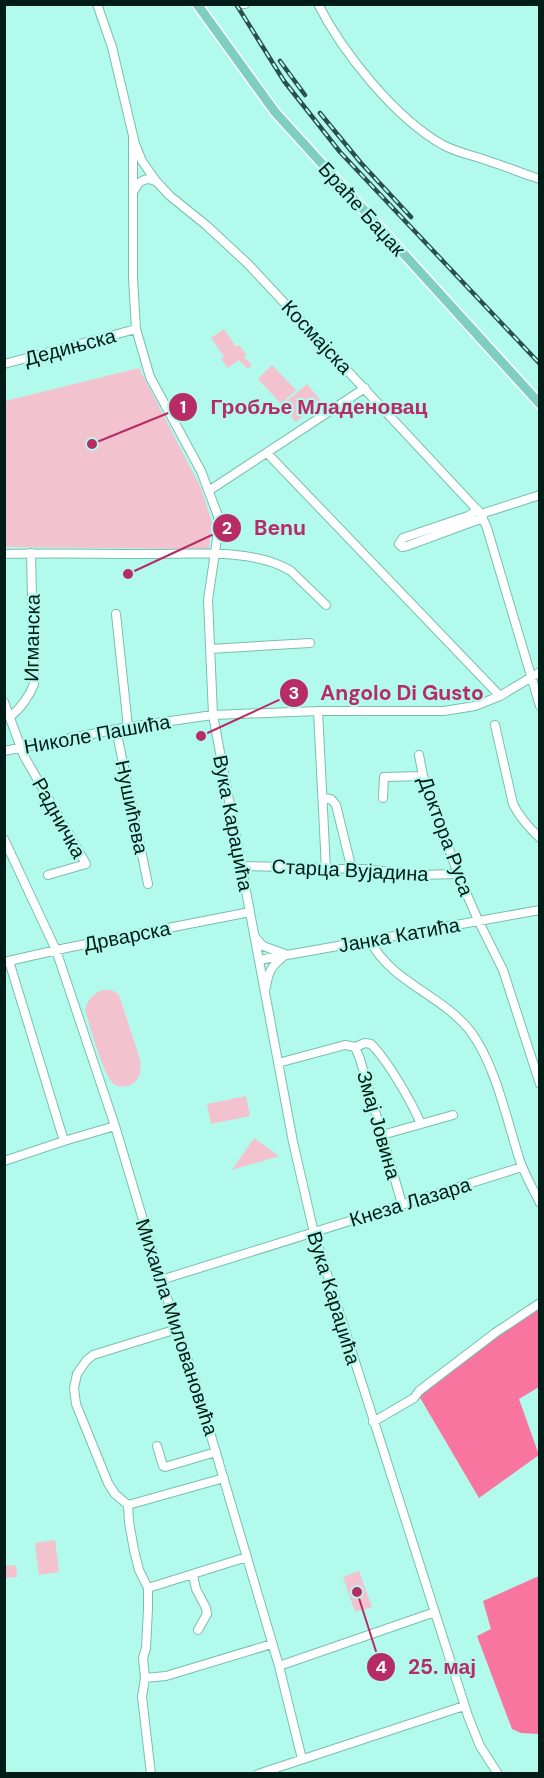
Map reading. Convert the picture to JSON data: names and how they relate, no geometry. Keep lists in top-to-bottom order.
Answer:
{
  "streets": {
    "main road": ["Браће Баџак"],
    "street": [
      "Космајска",
      "Дедињска",
      "Игманска",
      "Николе Пашића",
      "Нушићева",
      "Радничка",
      "Вука Караџића",
      "Доктора Руса",
      "Старца Вујадина",
      "Јанка Катића",
      "Дрварска",
      "Змај Јовина",
      "Кнеза Лазара",
      "Михаила Миловановића"
    ]
  },
  "crossings": [
    ["Космајска", "Николе Пашића"],
    ["Космајска", "Вука Караџића"],
    ["Дедињска", "Вука Караџића"],
    ["Игманска", "Радничка"],
    ["Николе Пашића", "Нушићева"],
    ["Николе Пашића", "Радничка"],
    ["Николе Пашића", "Вука Караџића"],
    ["Вука Караџића", "Старца Вујадина"],
    ["Вука Караџића", "Јанка Катића"],
    ["Вука Караџића", "Дрварска"],
    ["Вука Караџића", "Кнеза Лазара"],
    ["Доктора Руса", "Старца Вујадина"],
    ["Доктора Руса", "Јанка Катића"],
    ["Дрварска", "Михаила Миловановића"],
    ["Змај Јовина", "Кнеза Лазара"],
    ["Кнеза Лазара", "Михаила Миловановића"]
  ],
  "places": [
    "Гробље Младеновац",
    "Benu",
    "Angolo Di Gusto",
    "25. мај"
  ]
}
